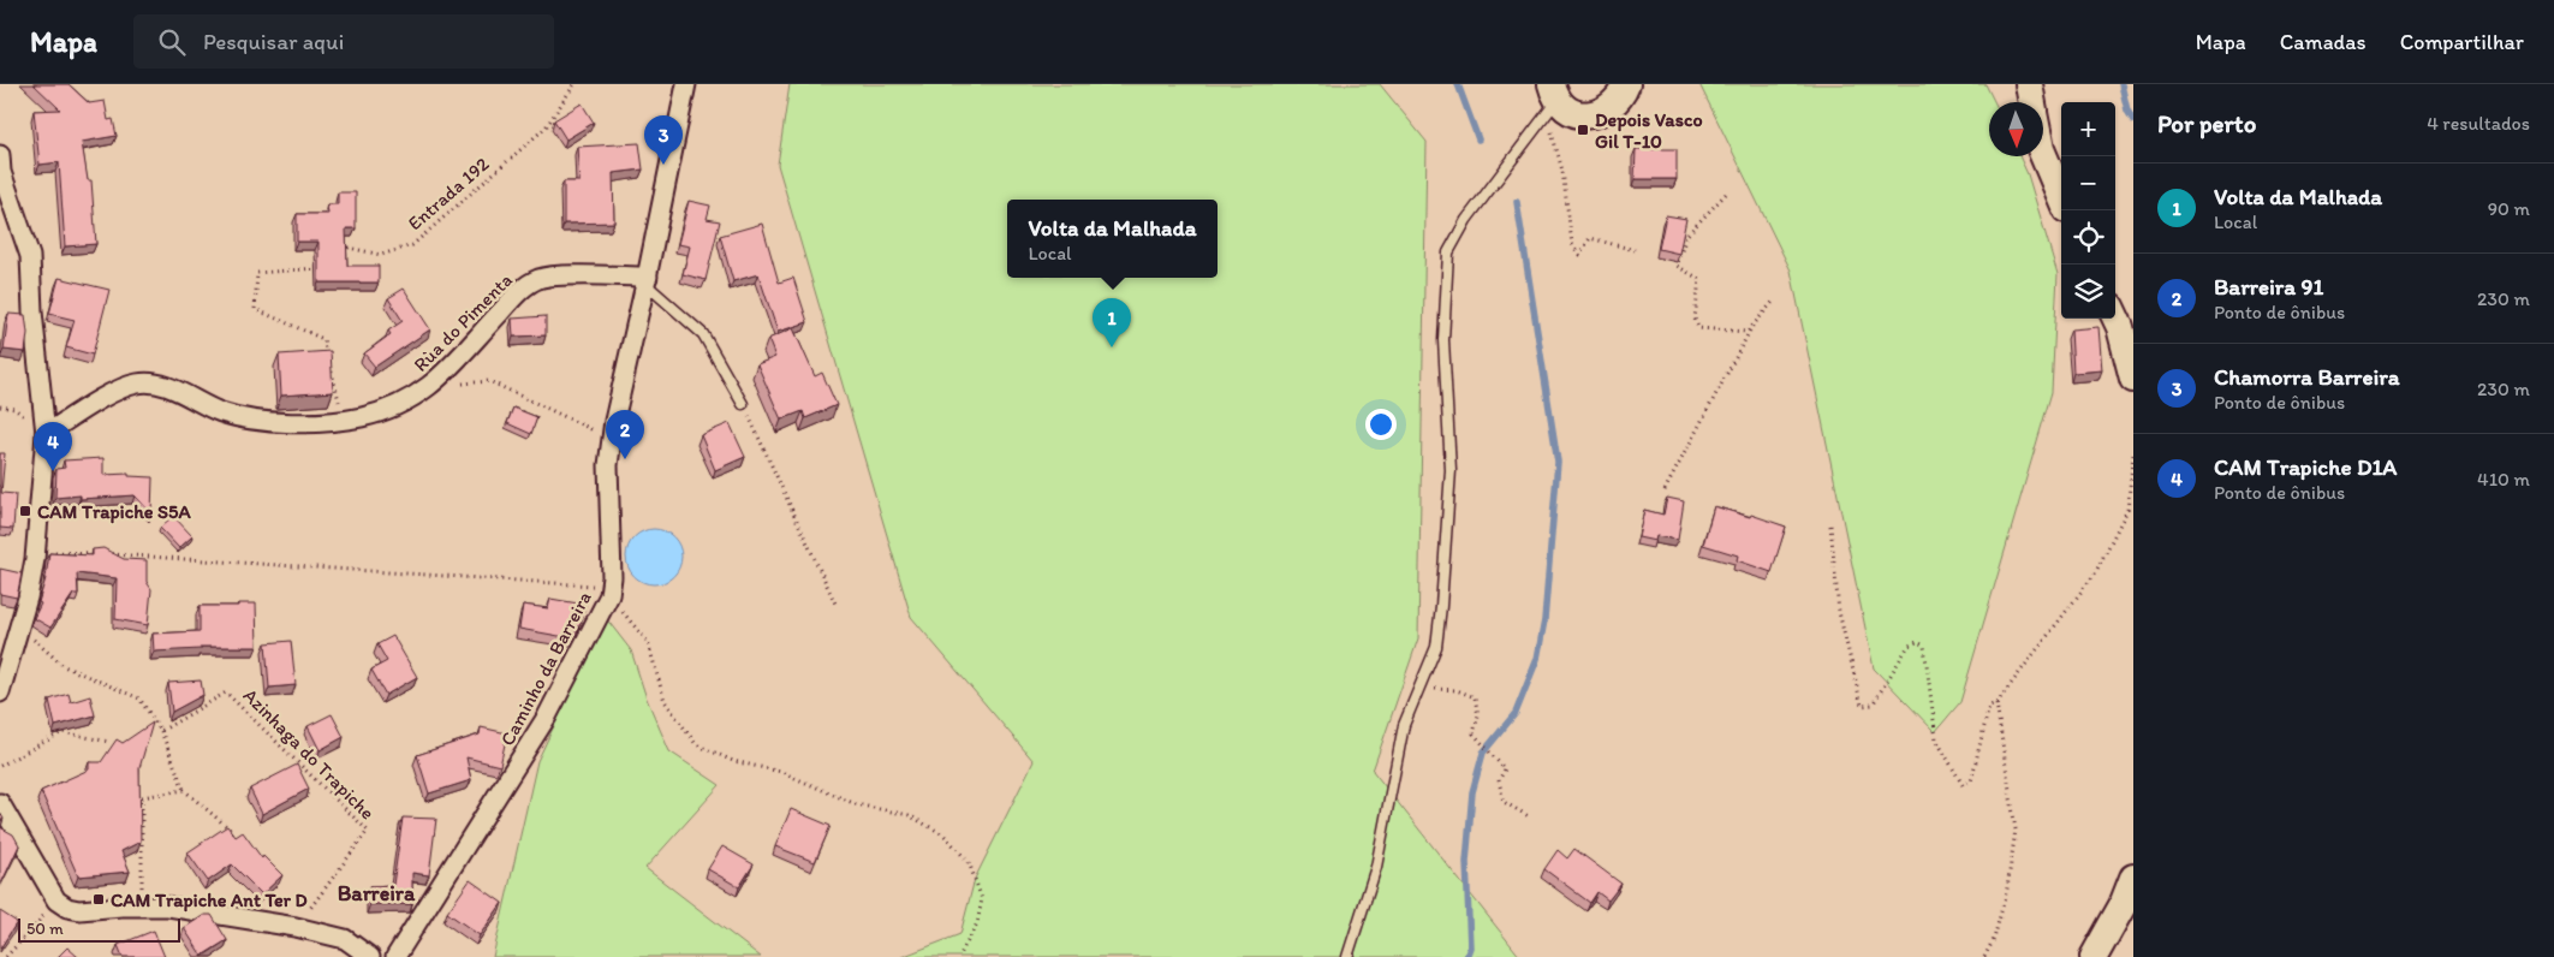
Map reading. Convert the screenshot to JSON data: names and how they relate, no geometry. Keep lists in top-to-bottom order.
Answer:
{
  "streets": {
    "street": ["Rùa do Pimenta", "Caminho da Barreira"],
    "path": ["Entrada 192", "Azinhaga do Trapiche"]
  },
  "crossings": [
    ["Rùa do Pimenta", "Caminho da Barreira"]
  ],
  "districts": ["Barreira"],
  "places": {
    "transit": ["Depois Vasco Gil T-10", "CAM Trapiche S5A", "CAM Trapiche Ant Ter D"]
  },
  "scale_bar": "50 m",
  "north": "bottom",
  "page": {
    "header": "Mapa",
    "search": "Pesquisar aqui",
    "nav": ["Mapa", "Camadas", "Compartilhar"],
    "heading": ["Por perto", "4 resultados"],
    "map_buttons": ["+", "−"],
    "pins": [
      "3",
      "1",
      "2",
      "4"
    ],
    "list": [
      {
        "mark": "1",
        "name": "Volta da Malhada",
        "note": "Local",
        "value": "90 m"
      },
      {
        "mark": "2",
        "name": "Barreira 91",
        "note": "Ponto de ônibus",
        "value": "230 m"
      },
      {
        "mark": "3",
        "name": "Chamorra Barreira",
        "note": "Ponto de ônibus",
        "value": "230 m"
      },
      {
        "mark": "4",
        "name": "CAM Trapiche D1A",
        "note": "Ponto de ônibus",
        "value": "410 m"
      }
    ],
    "popup": ["Volta da Malhada", "Local"],
    "scale": "50 m"
  }
}
